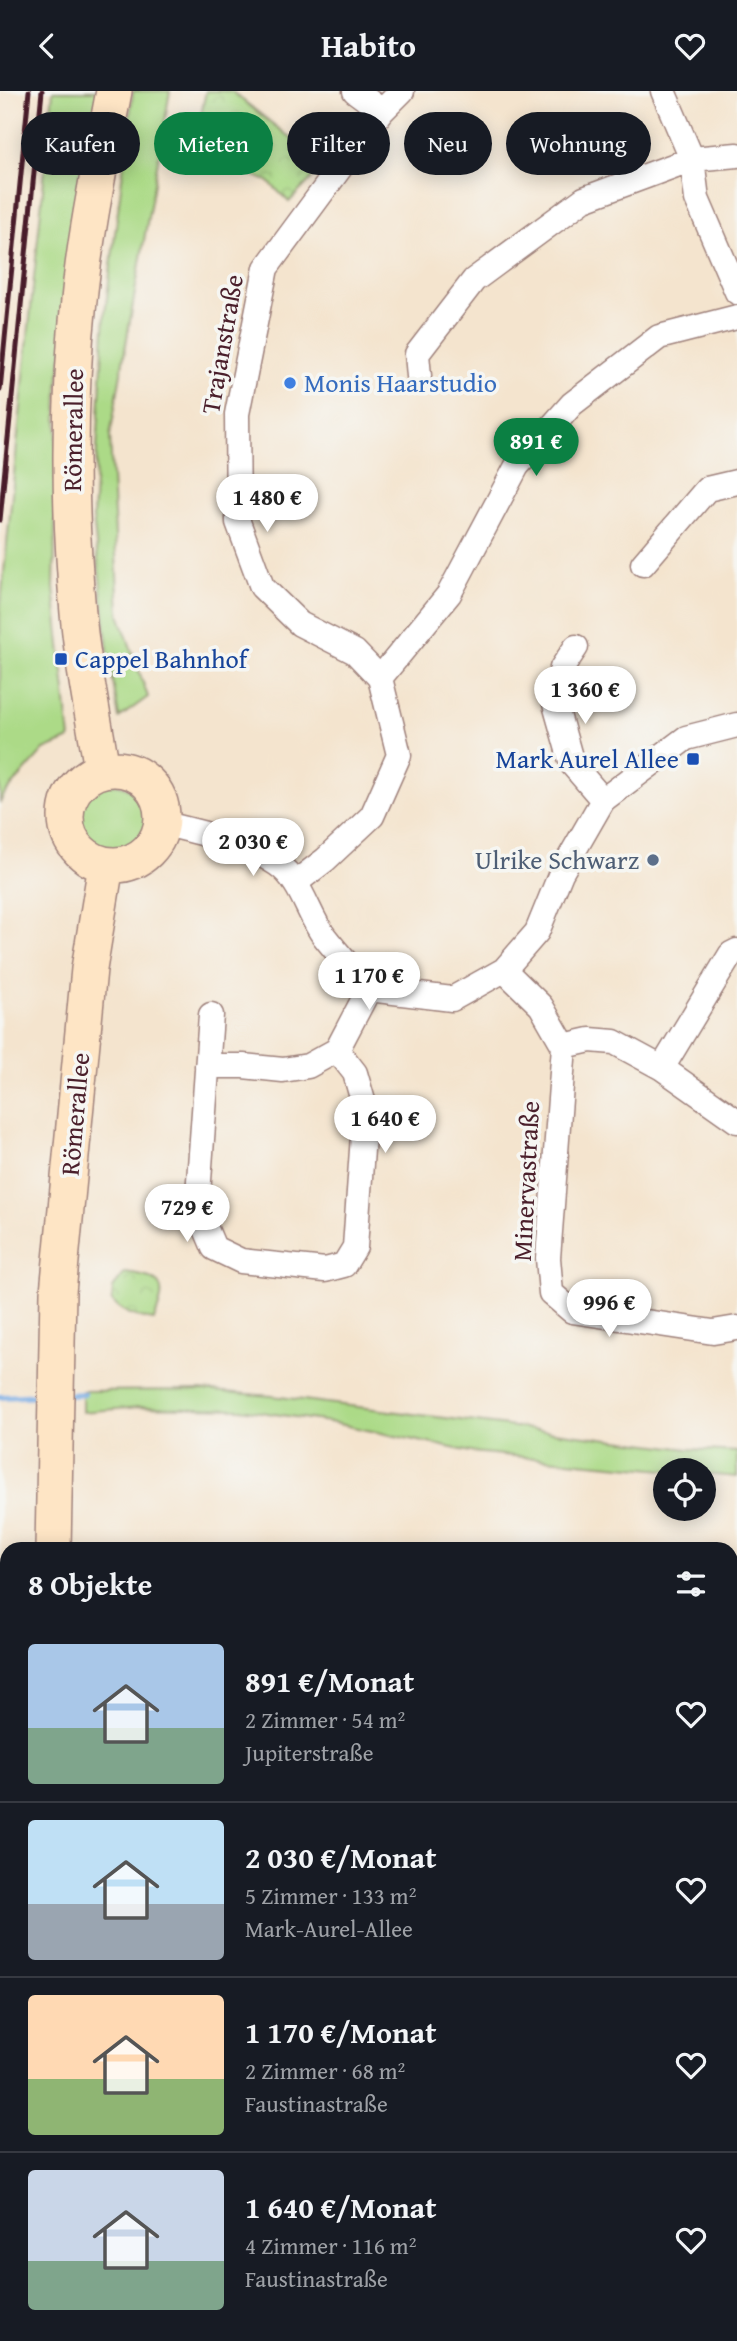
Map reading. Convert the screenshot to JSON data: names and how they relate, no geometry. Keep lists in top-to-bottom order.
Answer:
{
  "streets": {
    "street": ["Trajanstraße", "Römerallee", "Minervastraße"]
  },
  "places": {
    "other": ["Monis Haarstudio", "Ulrike Schwarz"],
    "transit": ["Cappel Bahnhof", "Mark Aurel Allee"]
  },
  "page": {
    "header": "Habito",
    "chip": [
      "Kaufen",
      "Mieten",
      "Filter",
      "Neu",
      "Wohnung"
    ],
    "price": [
      "891 €",
      "1 480 €",
      "1 360 €",
      "2 030 €",
      "1 170 €",
      "1 640 €",
      "729 €",
      "996 €"
    ],
    "heading": "8 Objekte",
    "list": [
      {
        "name": "891 €/Monat",
        "note": "2 Zimmer · 54 m² · Jupiterstraße"
      },
      {
        "name": "2 030 €/Monat",
        "note": "5 Zimmer · 133 m² · Mark-Aurel-Allee"
      },
      {
        "name": "1 170 €/Monat",
        "note": "2 Zimmer · 68 m² · Faustinastraße"
      },
      {
        "name": "1 640 €/Monat",
        "note": "4 Zimmer · 116 m² · Faustinastraße"
      }
    ]
  }
}
